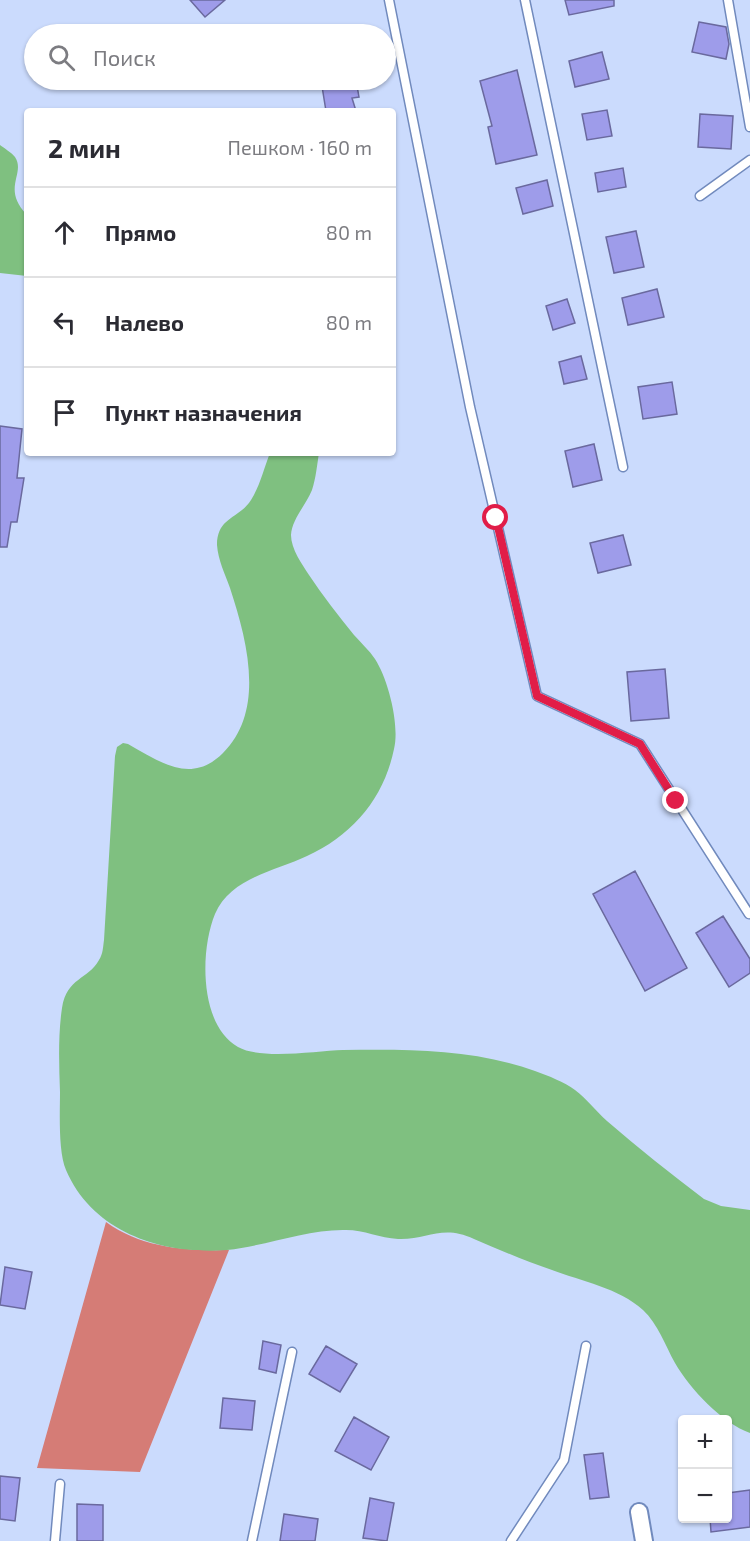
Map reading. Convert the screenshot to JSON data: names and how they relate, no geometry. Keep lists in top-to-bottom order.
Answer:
{
  "page": {
    "search": "Поиск",
    "heading": ["2 мин", "Пешком · 160 m"],
    "list": [
      ["Прямо", "80 m"],
      ["Налево", "80 m"],
      "Пункт назначения"
    ],
    "map_buttons": ["+", "−"]
  }
}
